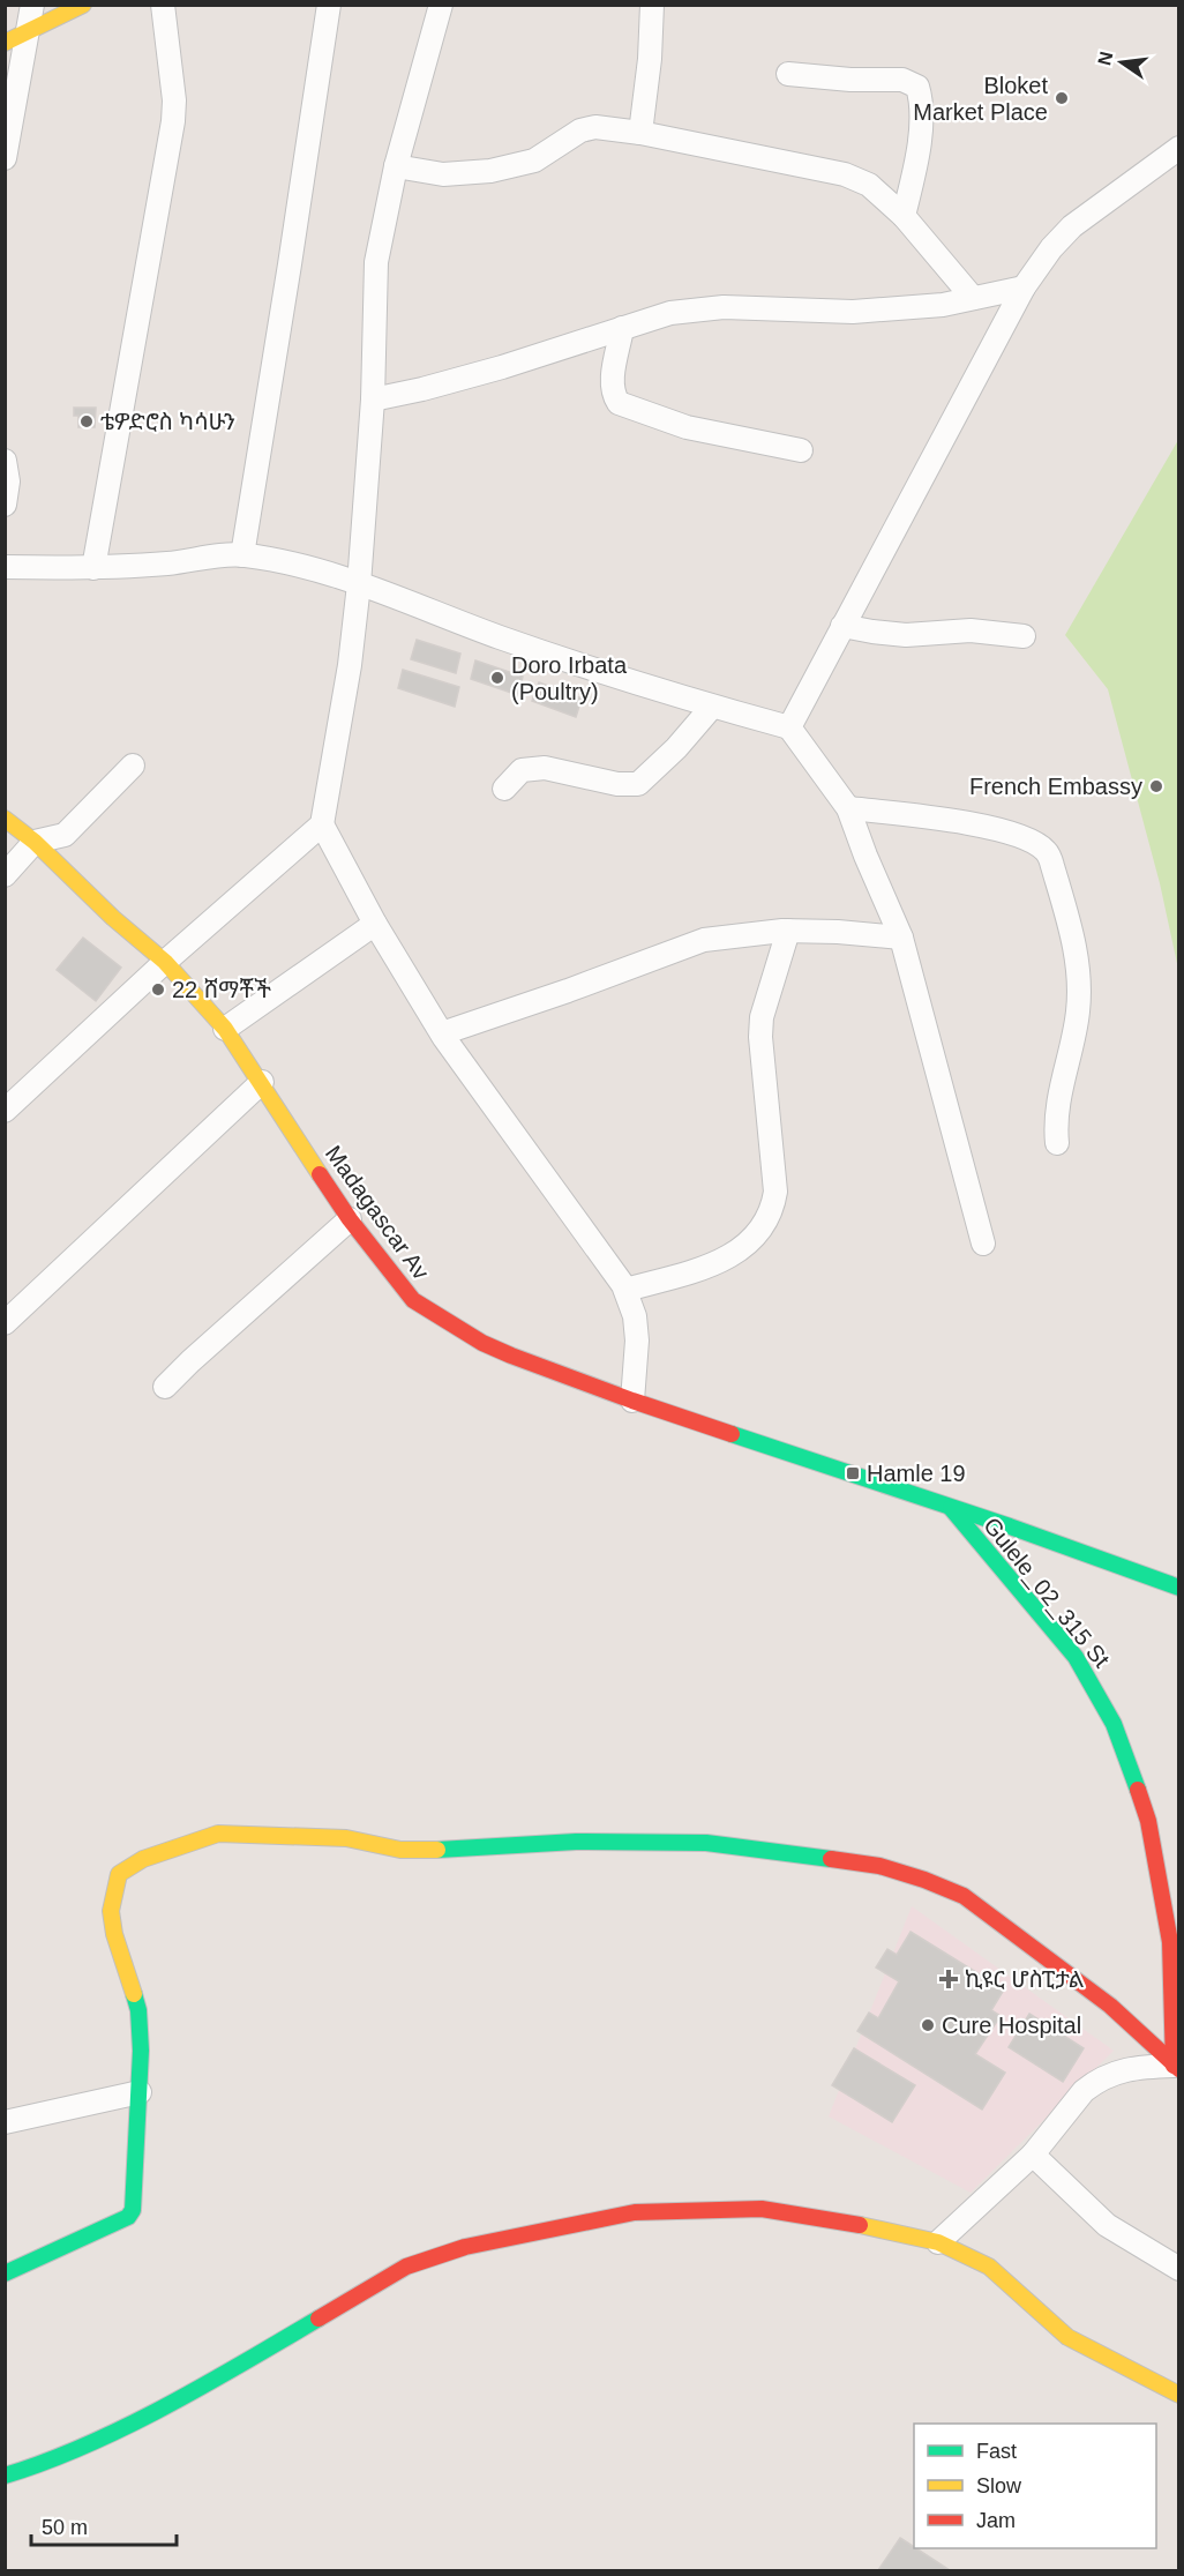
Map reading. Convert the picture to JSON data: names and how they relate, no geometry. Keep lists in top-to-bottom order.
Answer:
{
  "streets": {
    "street": ["Madagascar Av", "Gulele_02_315 St"]
  },
  "crossings": [
    ["Madagascar Av", "Gulele_02_315 St"]
  ],
  "places": {
    "other": [
      "Bloket Market Place",
      "ቴዎድሮስ ካሳሁን",
      "Doro Irbata (Poultry)",
      "French Embassy",
      "22 ሸማቾች",
      "Cure Hospital"
    ],
    "transit": ["Hamle 19"],
    "health": ["ኪዩር ሆስፒታል"]
  },
  "legend": ["Fast", "Slow", "Jam"],
  "scale_bar": "50 m",
  "north": "left"
}
